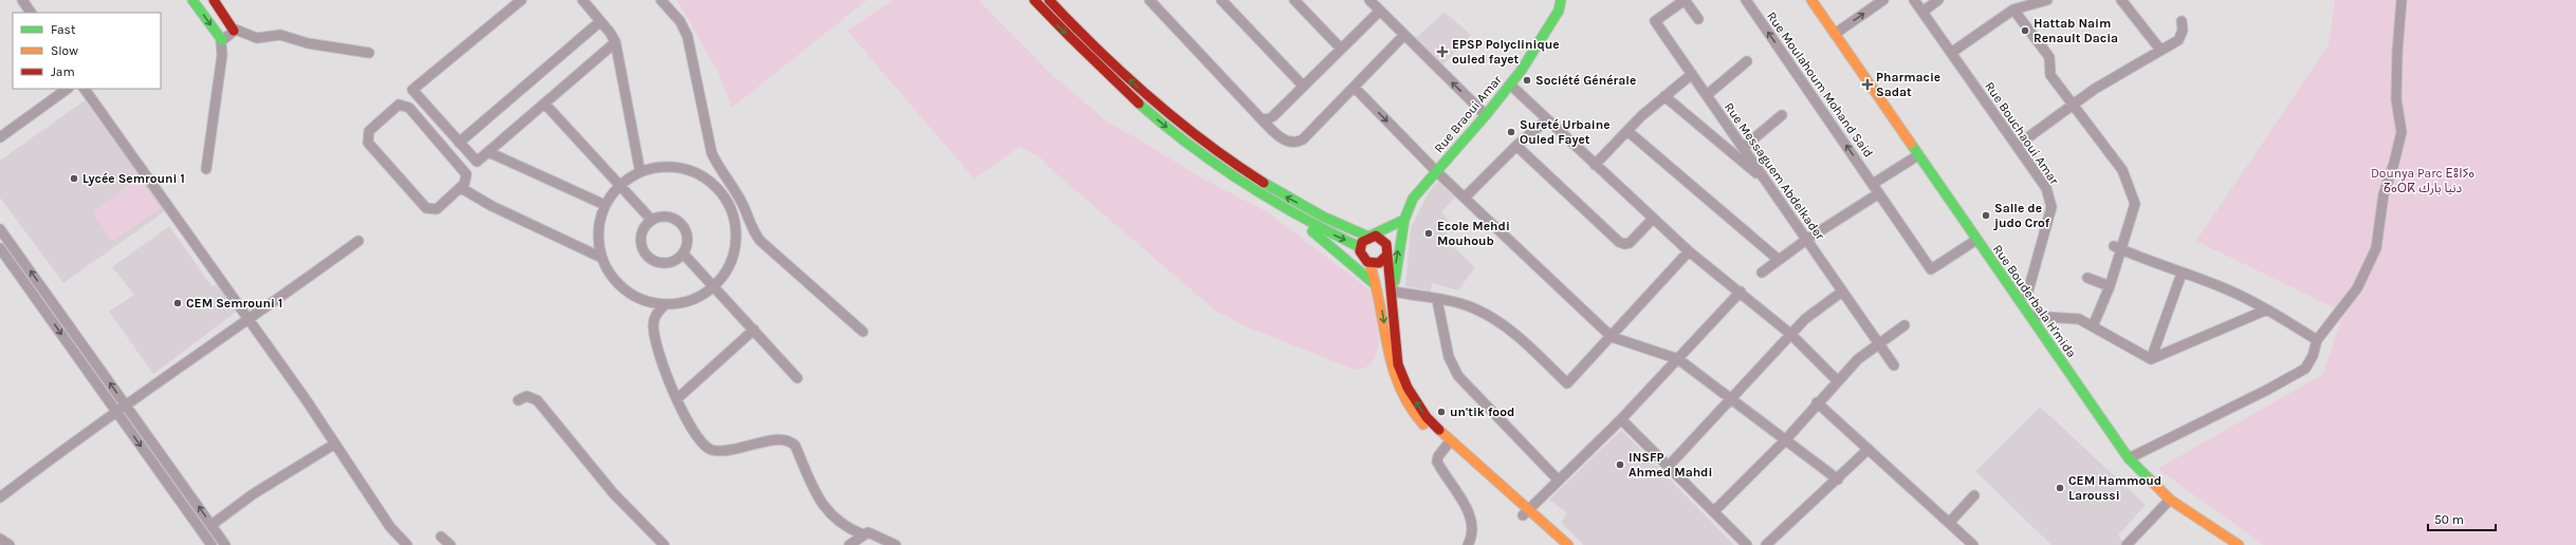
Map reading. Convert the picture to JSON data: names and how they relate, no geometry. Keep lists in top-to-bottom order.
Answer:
{
  "streets": {
    "main road": ["Rue Braoui Amar", "Rue Bouderbala H'mida"],
    "street": ["Rue Moulahoum Mohand Said", "Rue Bouchaoui Amar", "Rue Messaguem Abdelkader"]
  },
  "crossings": [
    ["Rue Moulahoum Mohand Said", "Rue Bouderbala H'mida"]
  ],
  "one_way": ["Rue Moulahoum Mohand Said"],
  "parks": ["Dounya Parc ⴹⵓⵏⵢⴰ ⵒⴰⵔⴽ دنيا بارك"],
  "places": {
    "other": [
      "Hattab Naim Renault Dacia",
      "Société Générale",
      "Sureté Urbaine Ouled Fayet",
      "Lycée Semrouni 1",
      "Salle de judo Crof",
      "Ecole Mehdi Mouhoub",
      "CEM Semrouni 1",
      "un'tik food",
      "INSFP Ahmed Mahdi",
      "CEM Hammoud Laroussi"
    ],
    "health": ["EPSP Polyclinique ouled fayet", "Pharmacie Sadat"]
  },
  "legend": ["Fast", "Slow", "Jam"],
  "scale_bar": "50 m"
}
